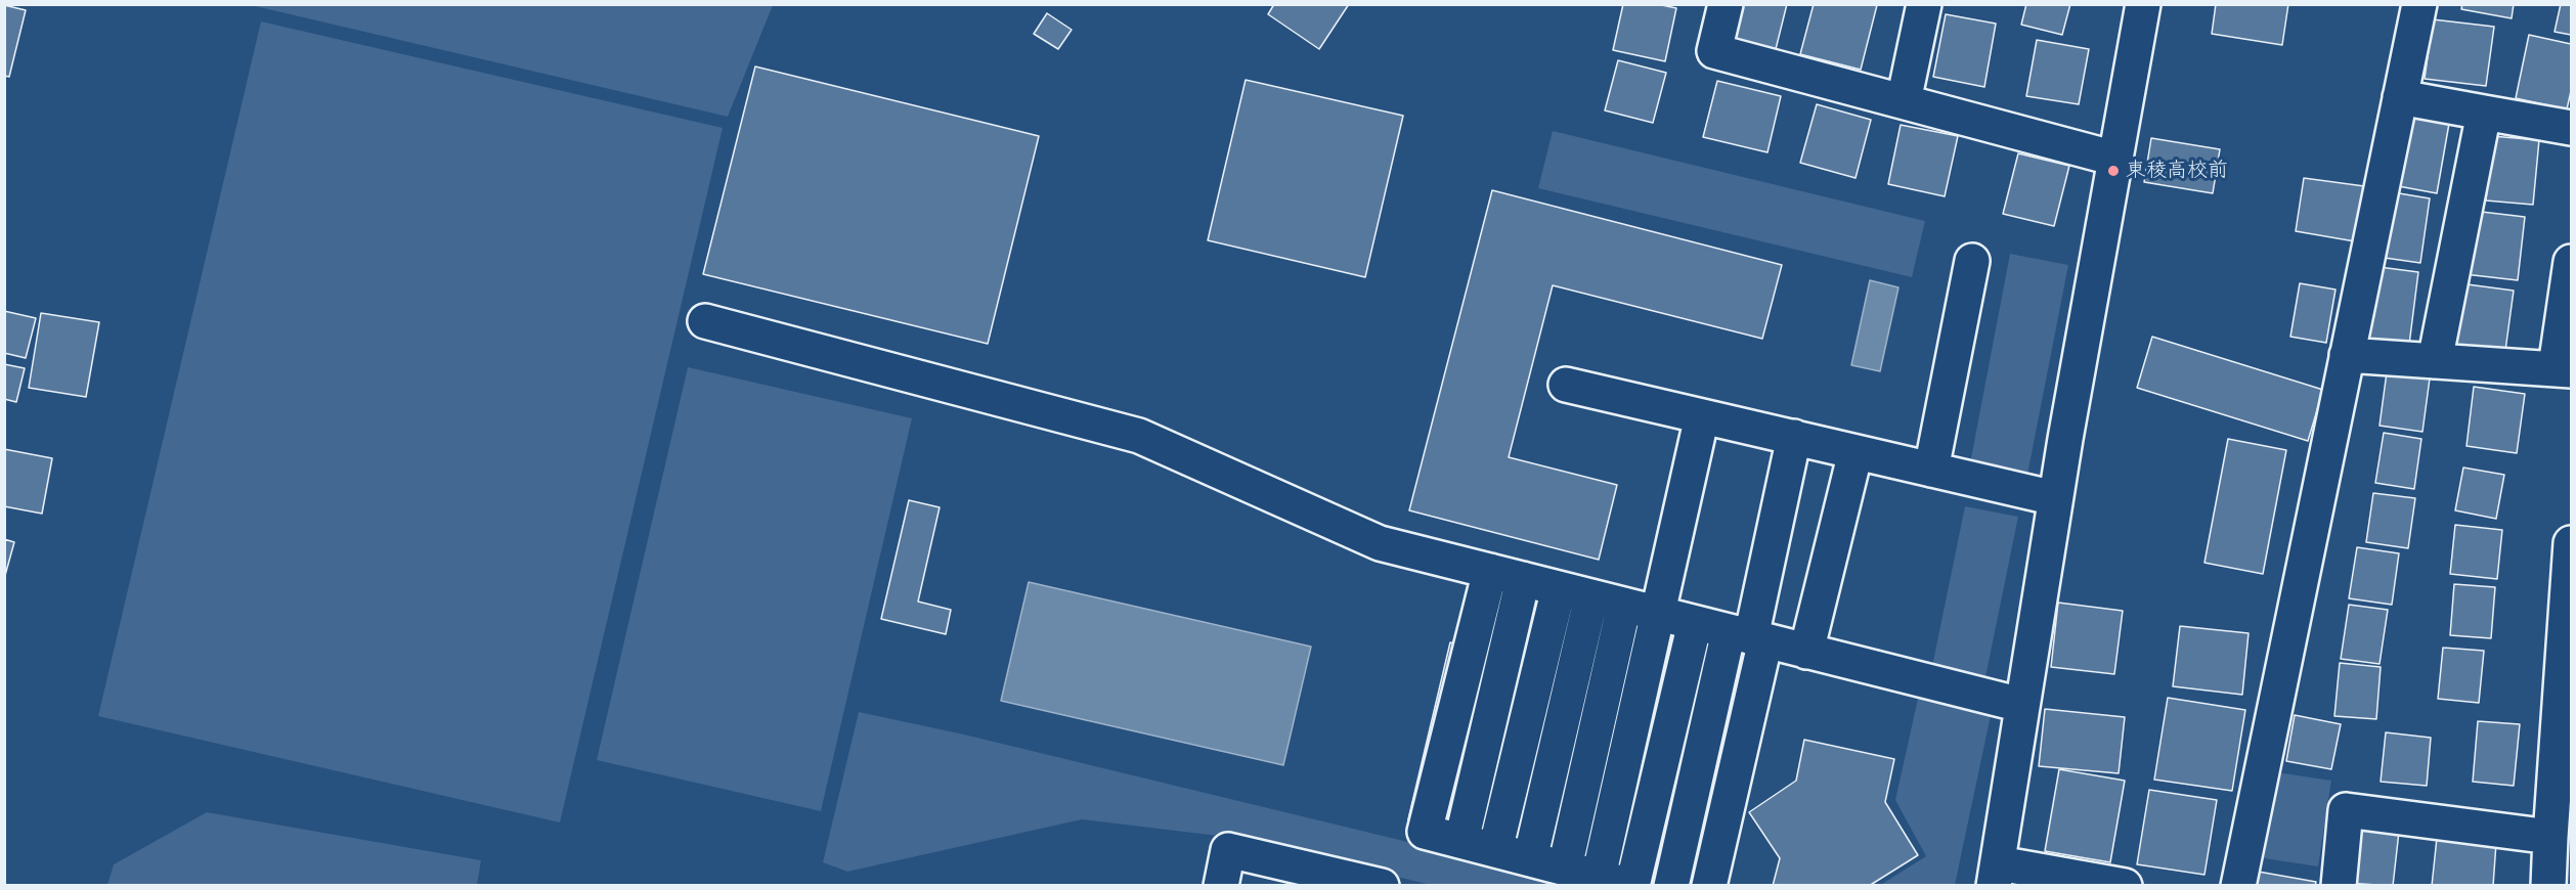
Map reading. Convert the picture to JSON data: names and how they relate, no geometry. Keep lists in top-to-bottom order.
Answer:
{
  "places": ["東稜高校前"]
}
